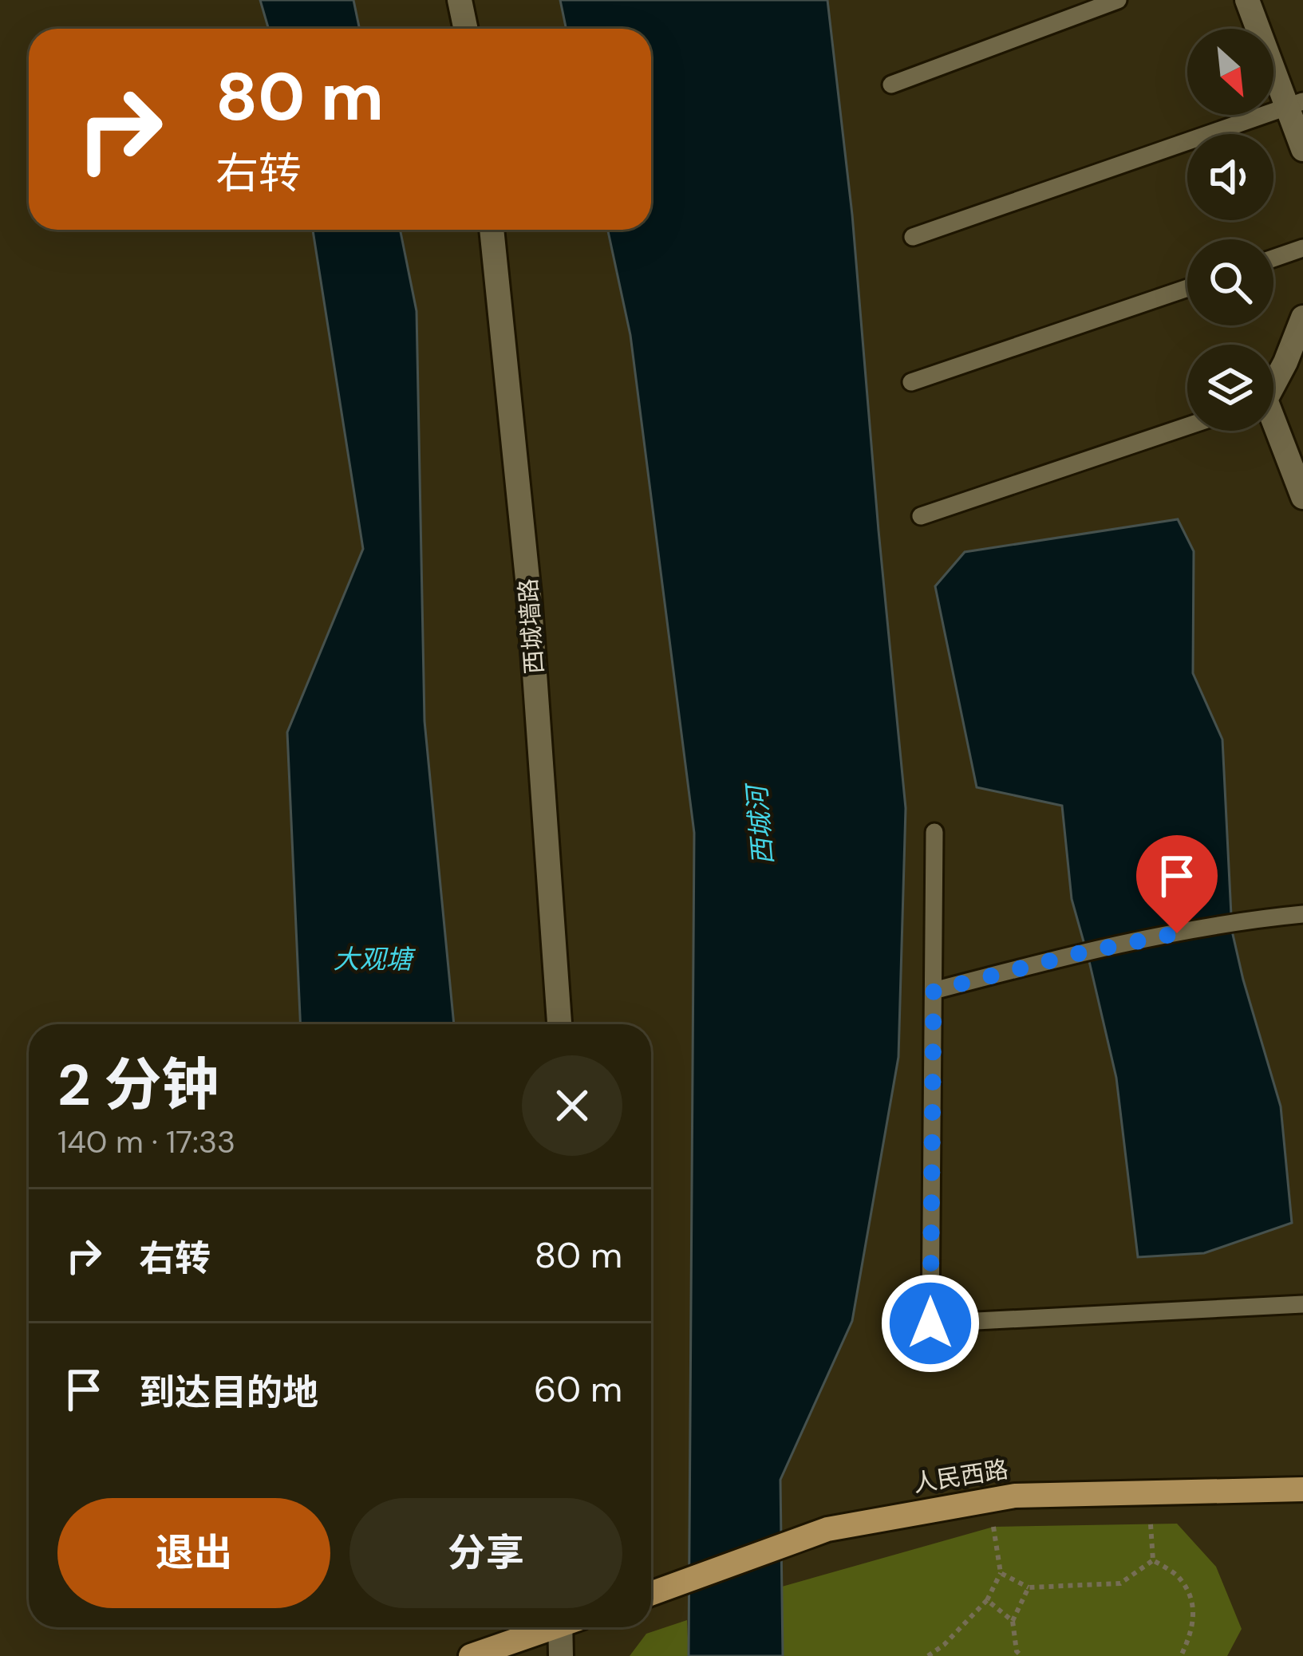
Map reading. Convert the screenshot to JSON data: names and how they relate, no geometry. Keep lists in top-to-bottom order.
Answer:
{
  "streets": {
    "main road": ["人民西路"],
    "street": ["西城墙路"]
  },
  "water": ["西城河", "大观塘"],
  "north": "bottom right",
  "page": {
    "turn": ["80 m", "右转"],
    "heading": ["2 分钟", "140 m · 17:33"],
    "list": [
      {
        "name": "右转",
        "value": "80 m"
      },
      {
        "name": "到达目的地",
        "value": "60 m"
      }
    ],
    "buttons": ["退出", "分享"]
  }
}
